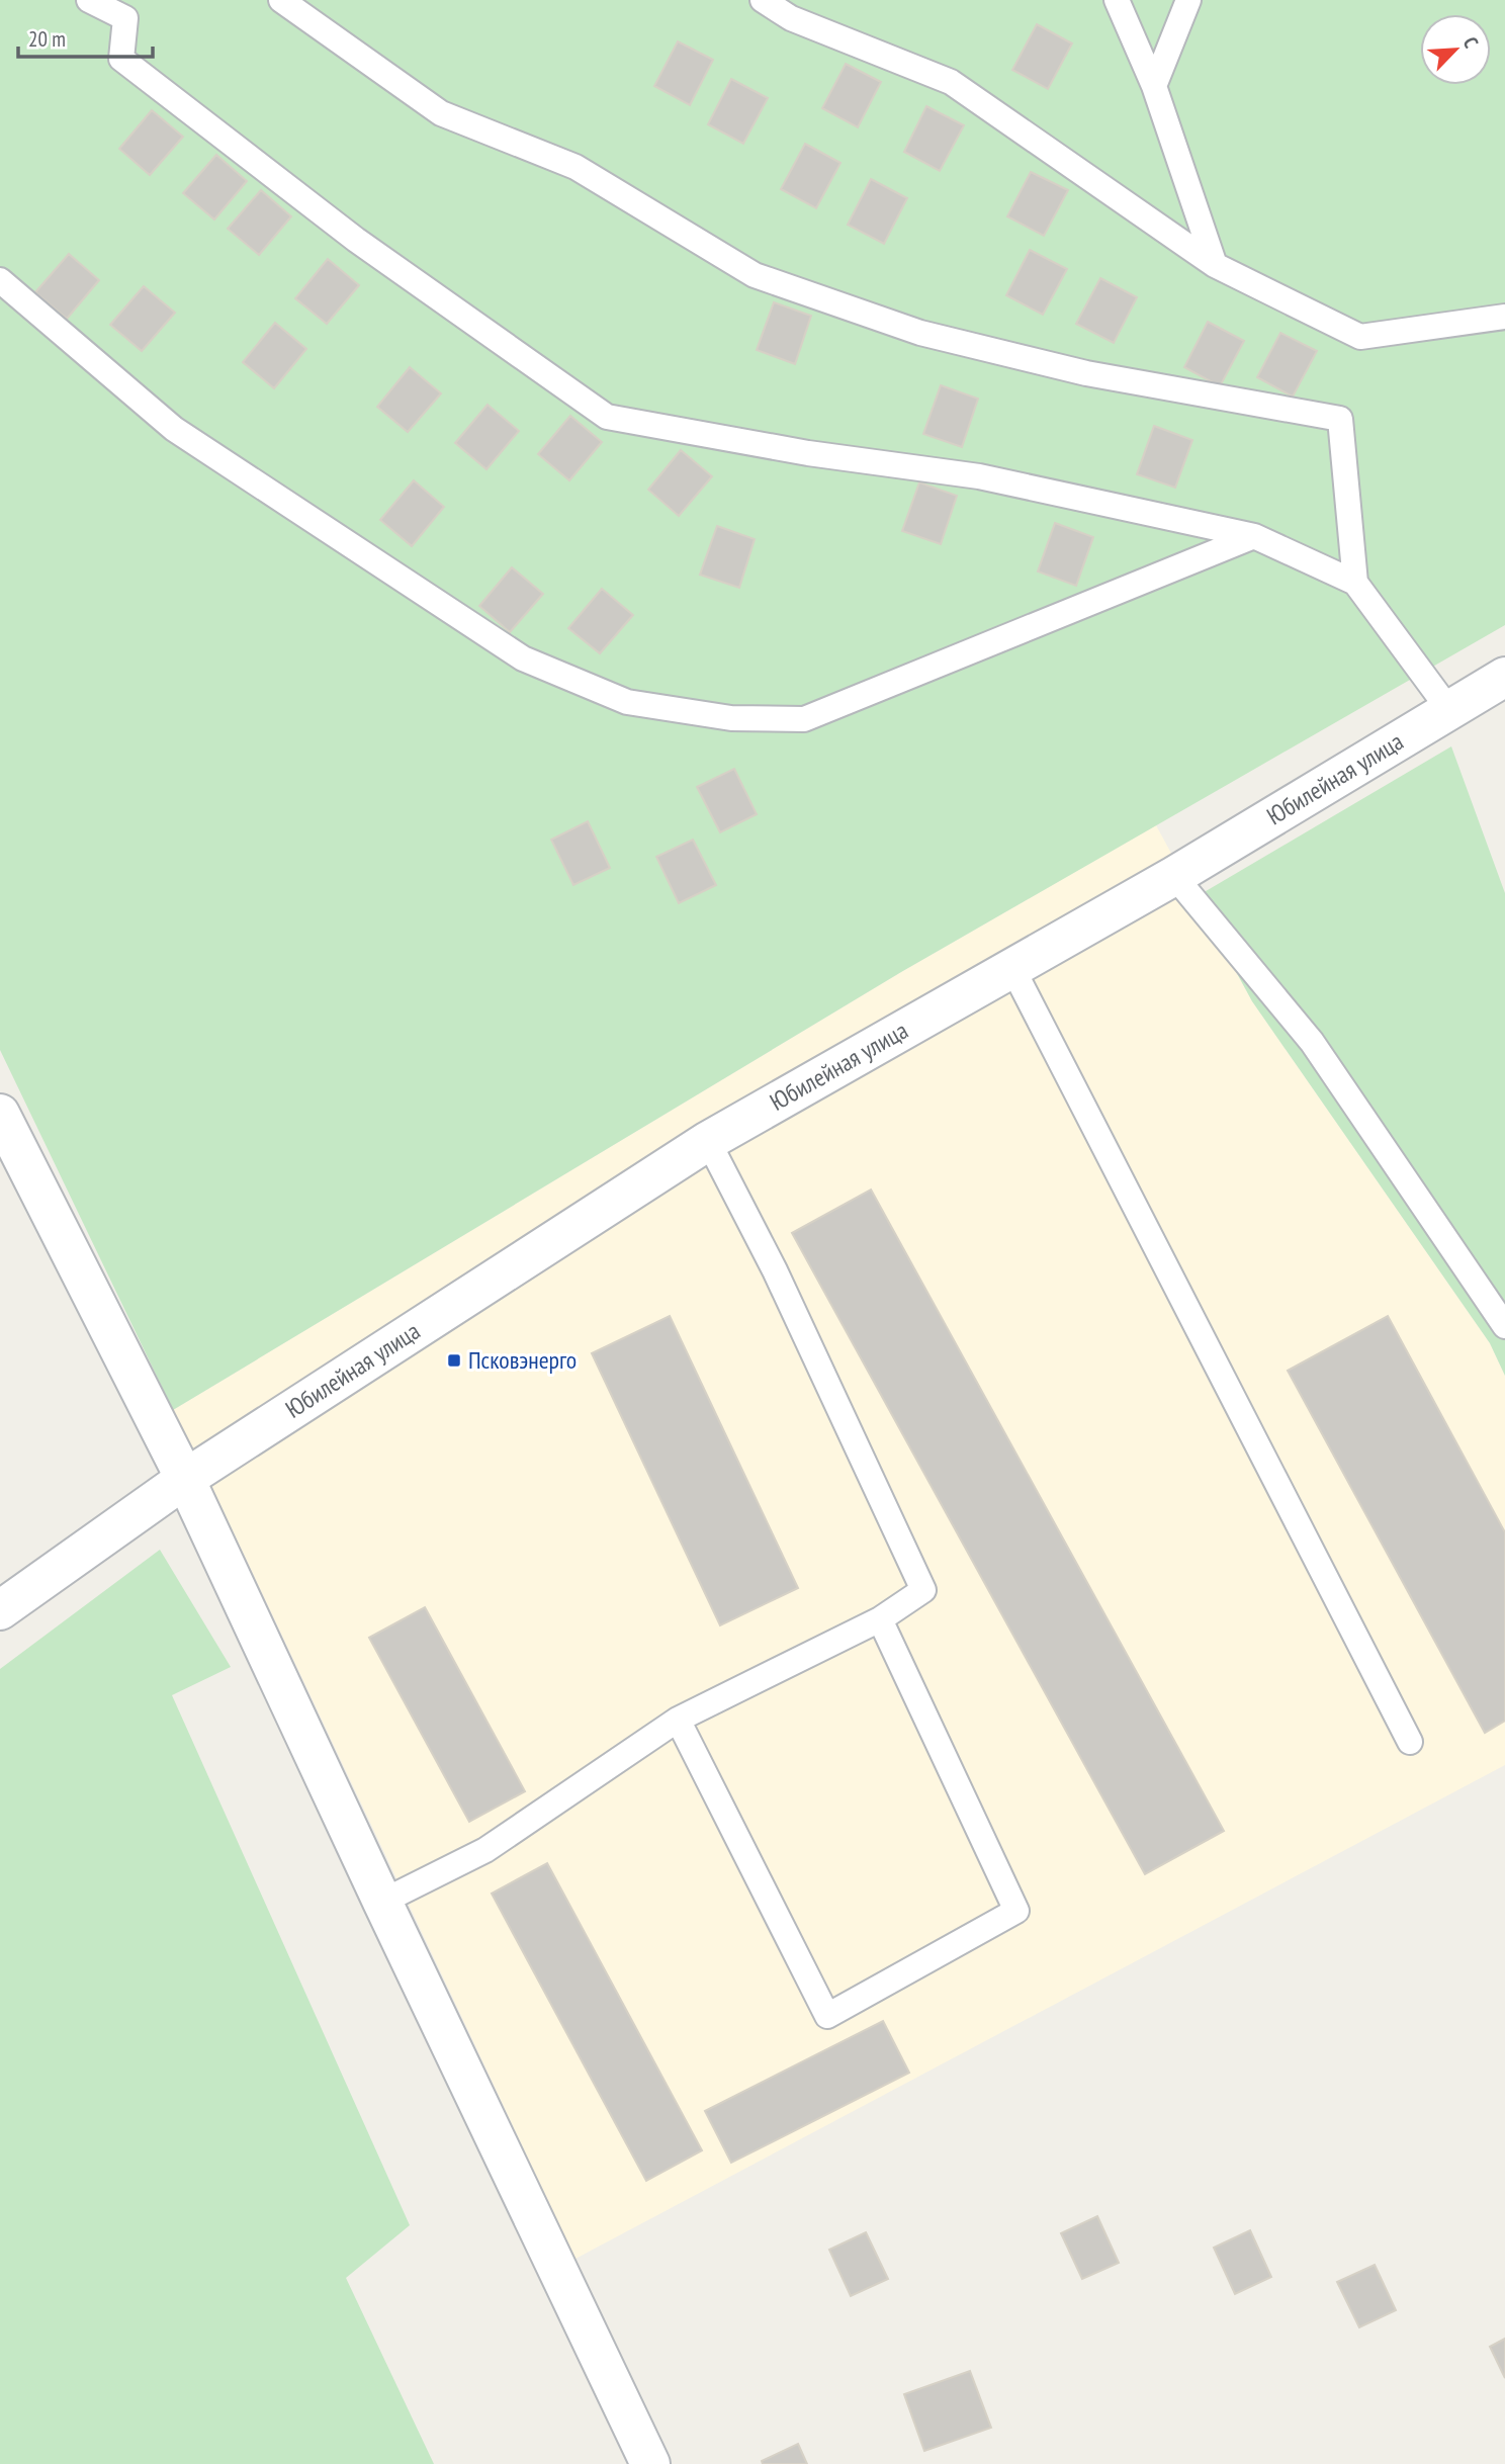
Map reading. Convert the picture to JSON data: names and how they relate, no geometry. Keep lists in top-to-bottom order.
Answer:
{
  "streets": {
    "street": ["Юбилейная улица"]
  },
  "places": {
    "transit": ["Псковэнерго"]
  },
  "scale_bar": "20 m",
  "north": "top right"
}
